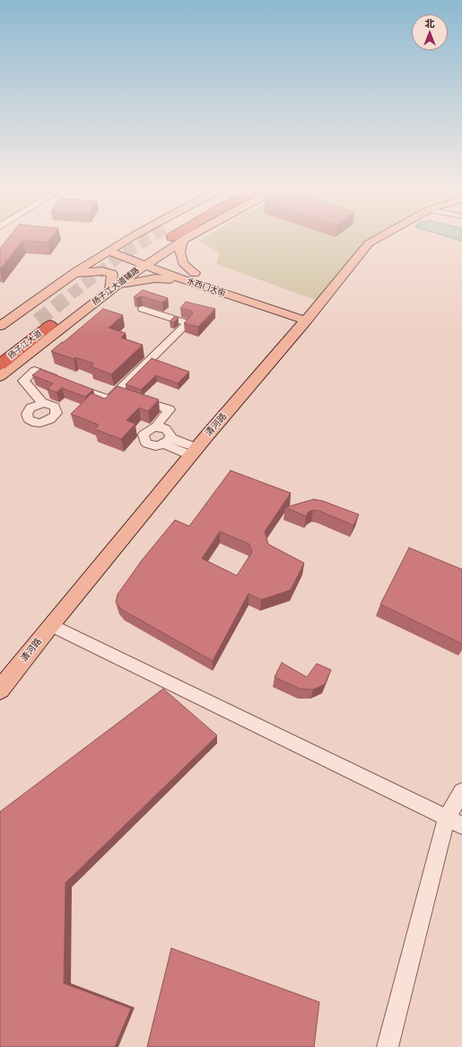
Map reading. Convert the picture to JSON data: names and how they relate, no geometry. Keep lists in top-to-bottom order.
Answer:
{
  "streets": {
    "highway": ["扬子江大道"],
    "main road": ["扬子江大道辅路", "水西门大街", "清河路"]
  },
  "crossings": [
    ["扬子江大道辅路", "水西门大街"],
    ["水西门大街", "清河路"]
  ],
  "north": "top"
}
